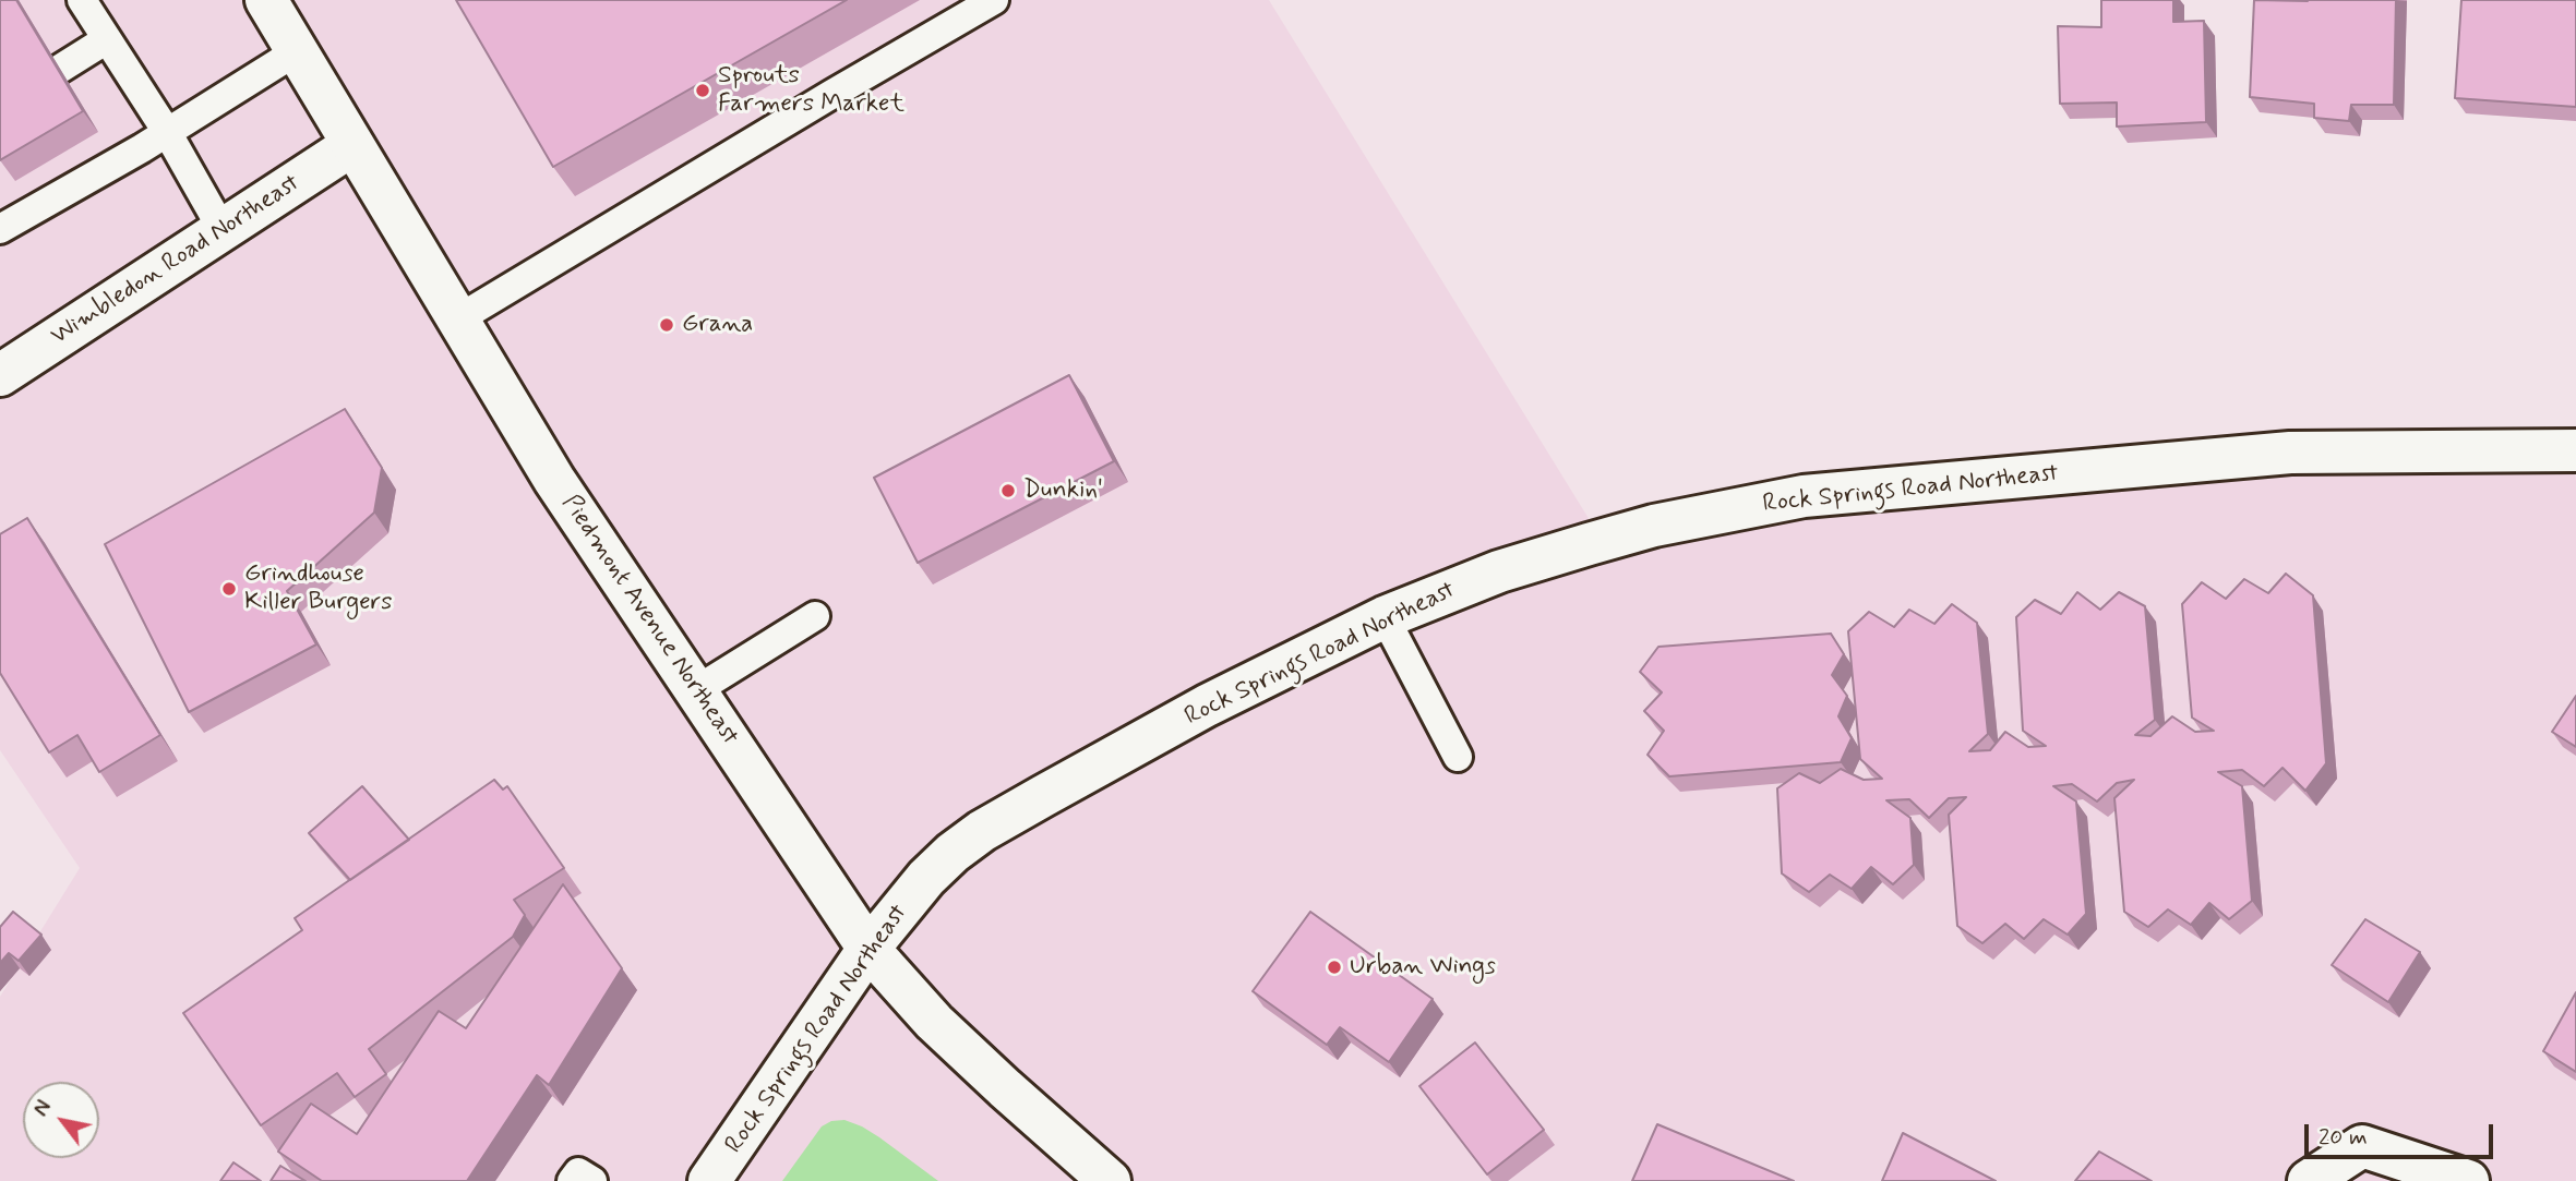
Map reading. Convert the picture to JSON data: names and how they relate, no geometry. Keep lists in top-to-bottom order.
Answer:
{
  "streets": {
    "street": ["Wimbledon Road Northeast", "Rock Springs Road Northeast", "Piedmont Avenue Northeast"]
  },
  "crossings": [
    ["Wimbledon Road Northeast", "Piedmont Avenue Northeast"],
    ["Rock Springs Road Northeast", "Piedmont Avenue Northeast"]
  ],
  "places": [
    "Sprouts Farmers Market",
    "Grana",
    "Dunkin'",
    "Grindhouse Killer Burgers",
    "Urban Wings"
  ],
  "scale_bar": "20 m",
  "north": "top left"
}
